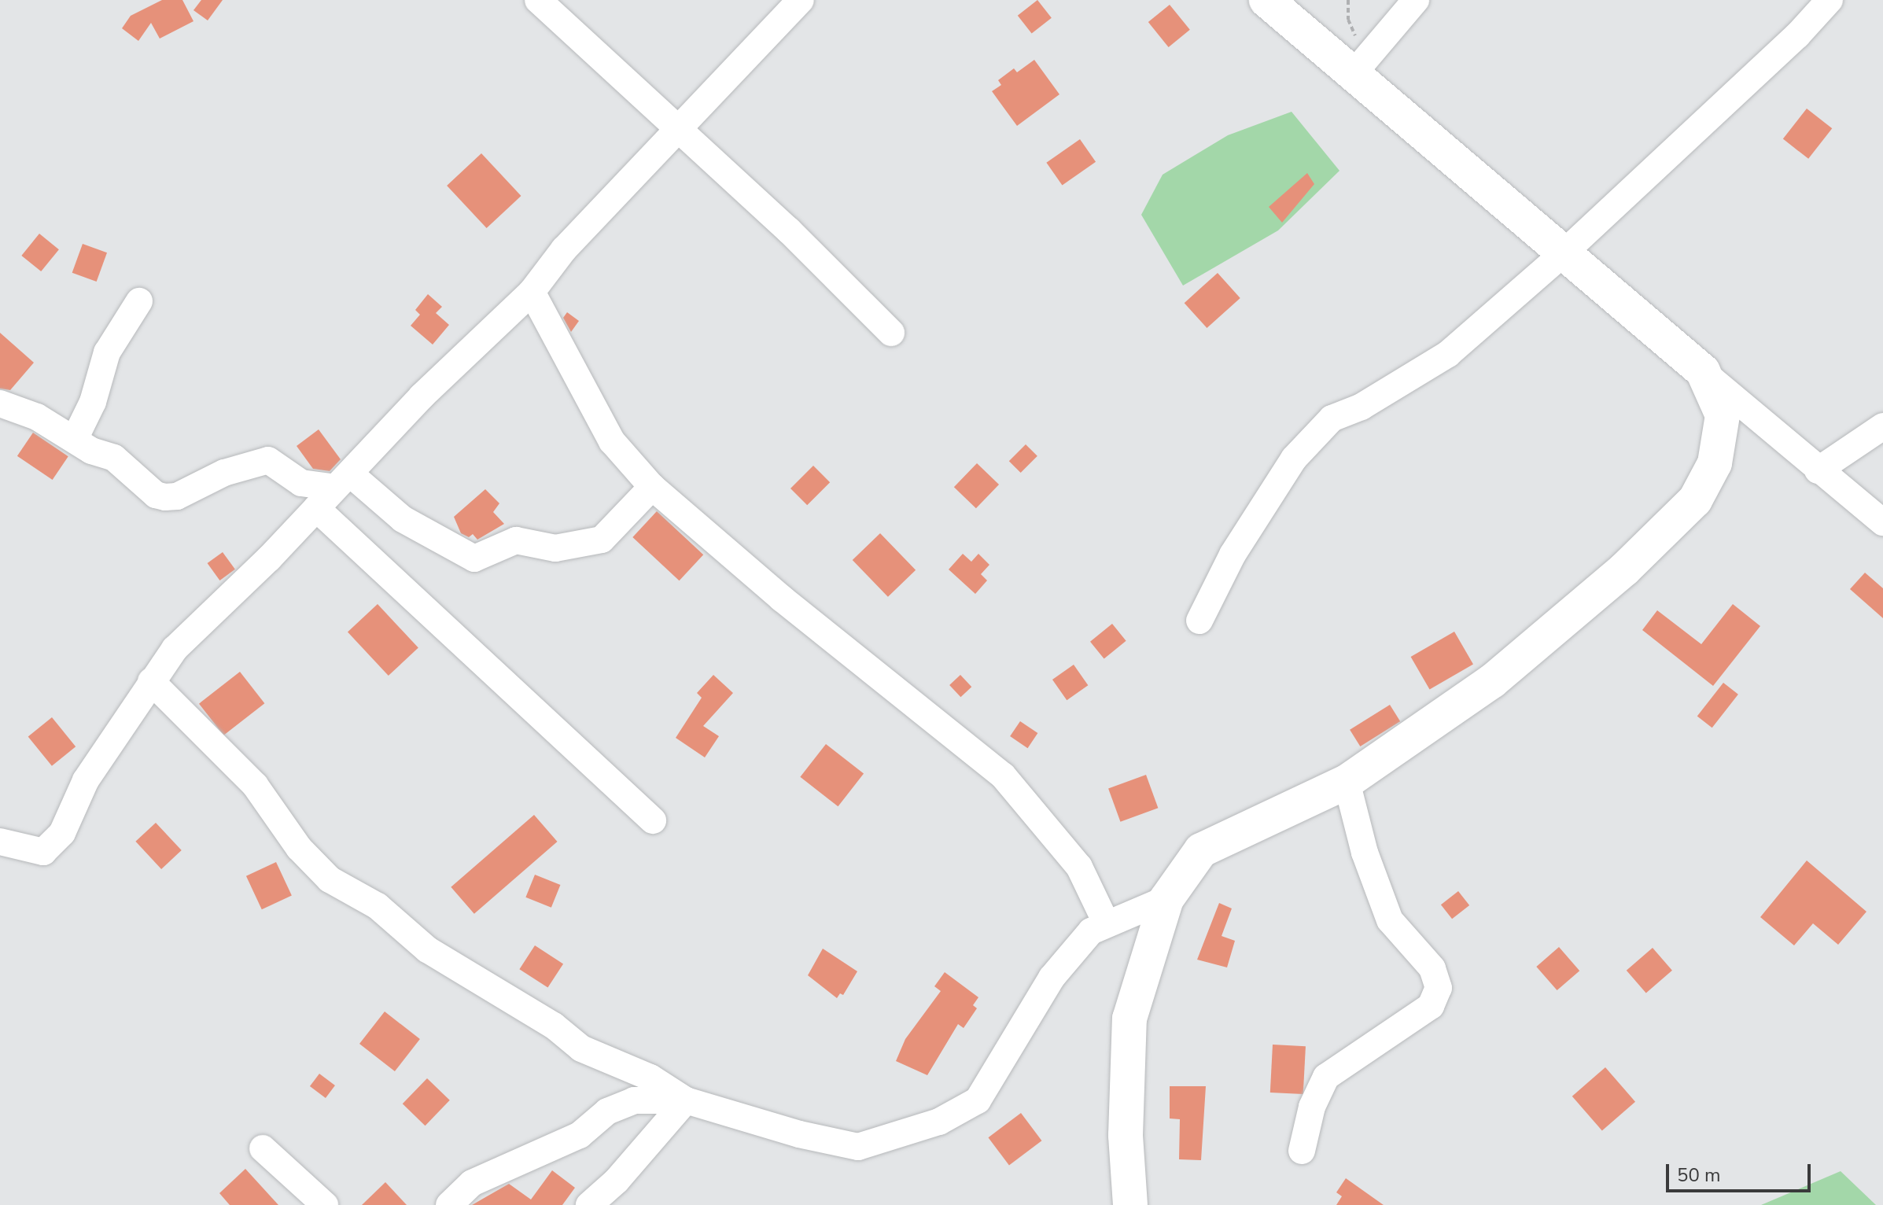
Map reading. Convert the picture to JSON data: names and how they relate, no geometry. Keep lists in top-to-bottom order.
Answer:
{
  "scale_bar": "50 m"
}
